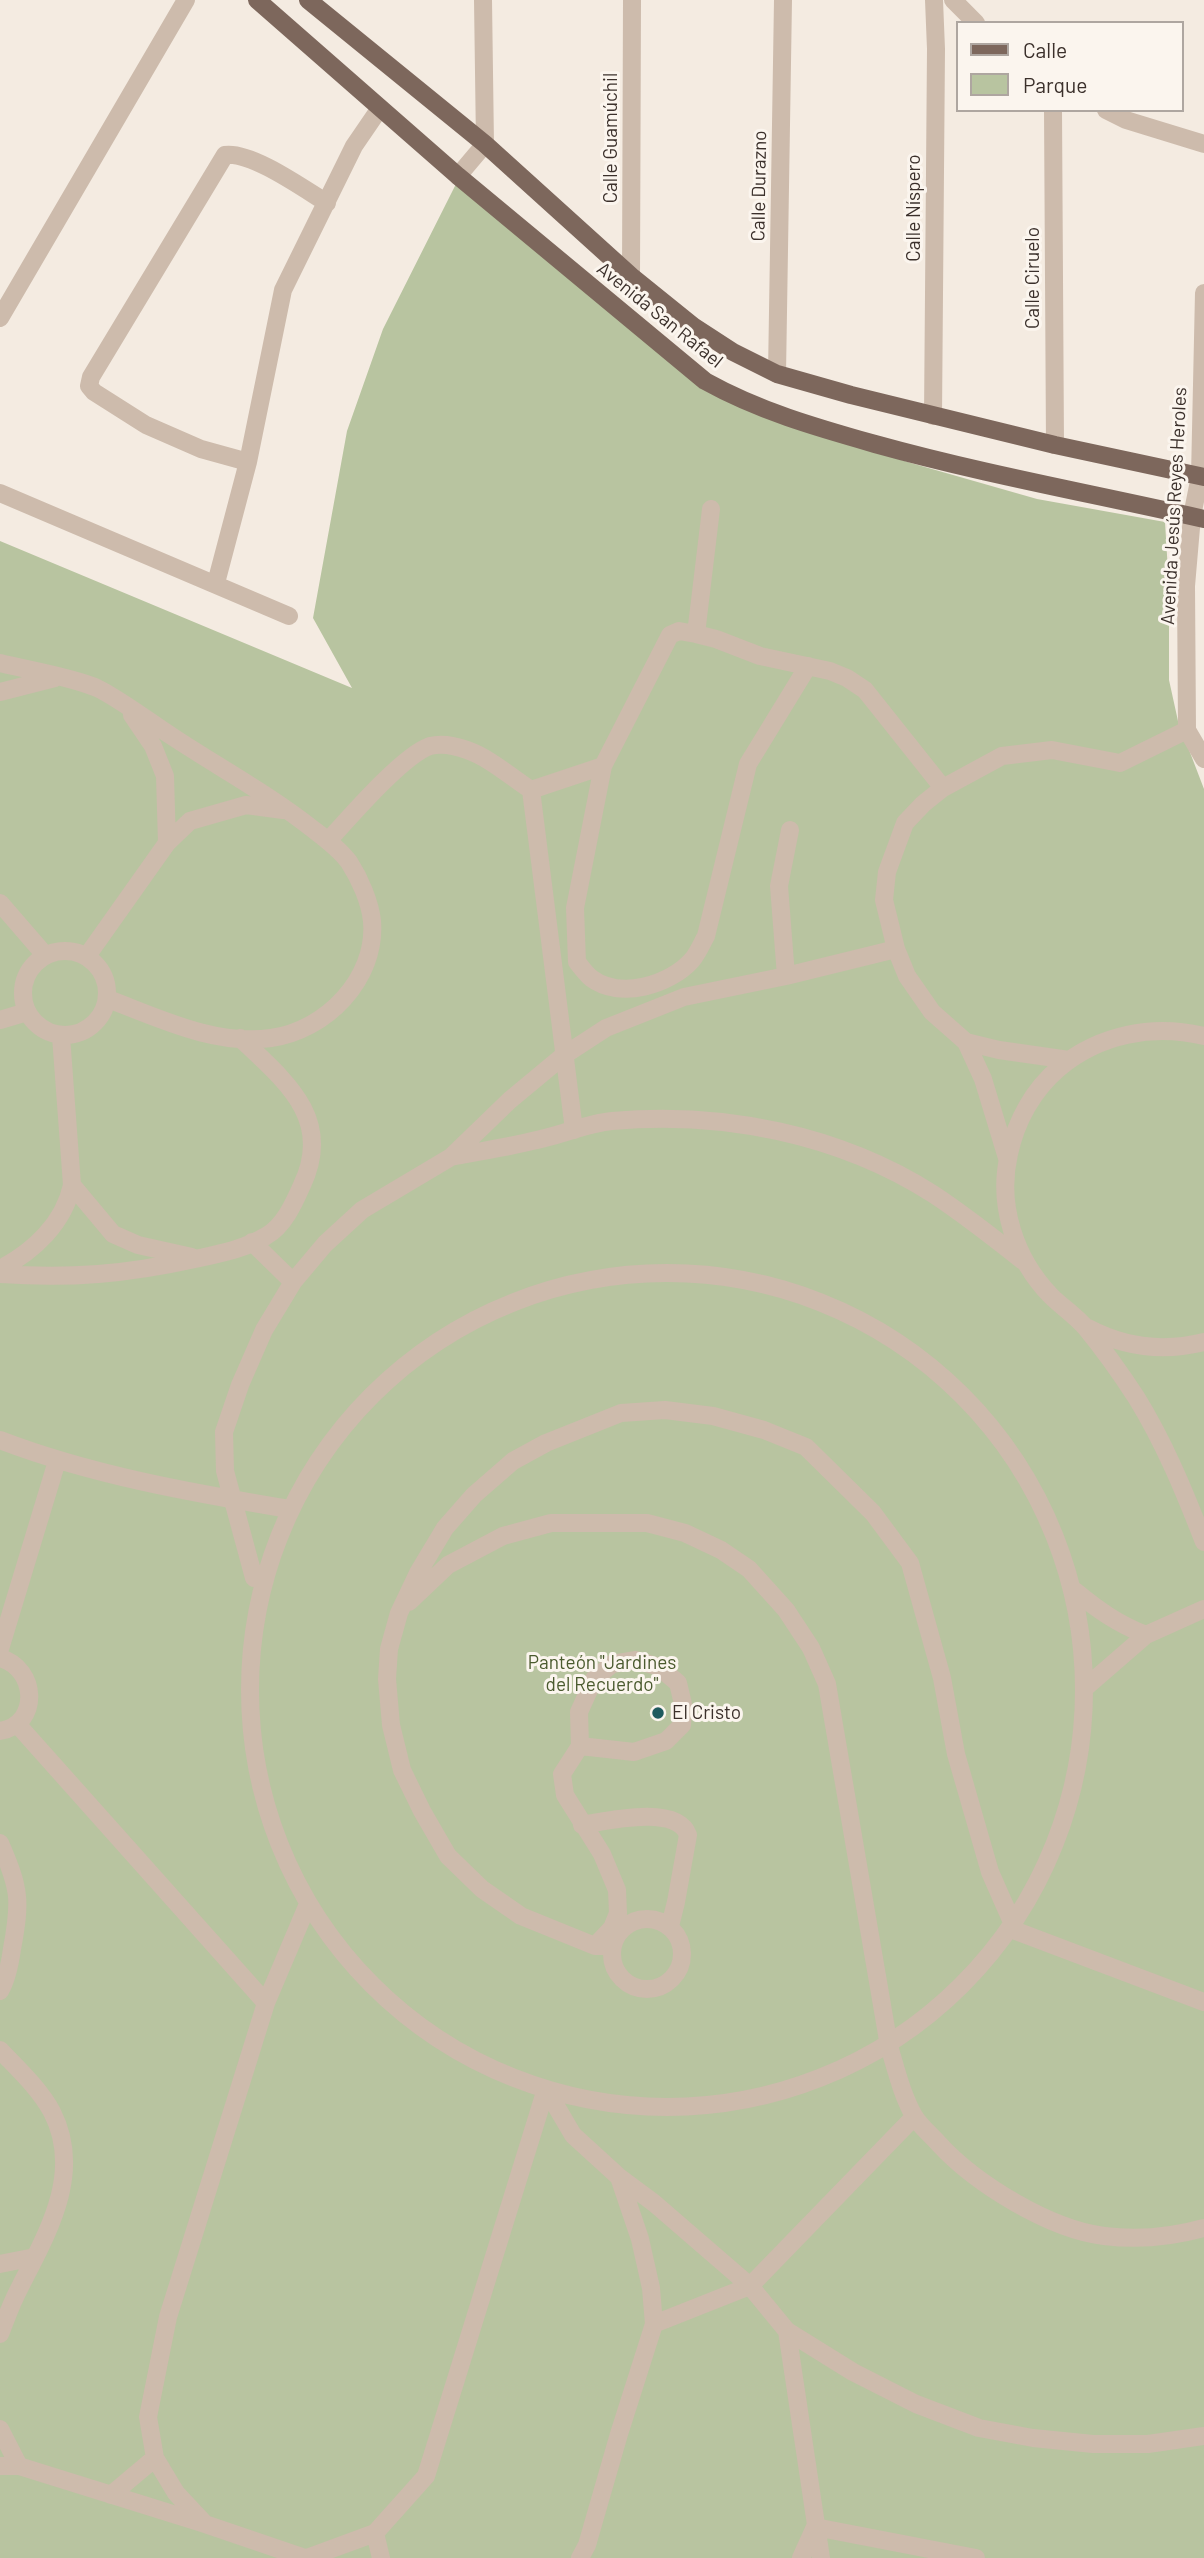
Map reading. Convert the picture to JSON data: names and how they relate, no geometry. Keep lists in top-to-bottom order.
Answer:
{
  "streets": {
    "main road": ["Avenida San Rafael"],
    "street": [
      "Calle Guamúchil",
      "Calle Durazno",
      "Calle Níspero",
      "Calle Ciruelo",
      "Avenida Jesús Reyes Heroles"
    ]
  },
  "crossings": [
    ["Calle Guamúchil", "Avenida San Rafael"],
    ["Calle Durazno", "Avenida San Rafael"],
    ["Calle Níspero", "Avenida San Rafael"],
    ["Calle Ciruelo", "Avenida San Rafael"],
    ["Avenida San Rafael", "Avenida Jesús Reyes Heroles"]
  ],
  "parks": ["Panteón \"Jardines del Recuerdo\""],
  "places": ["El Cristo"],
  "legend": ["Calle", "Parque"]
}
